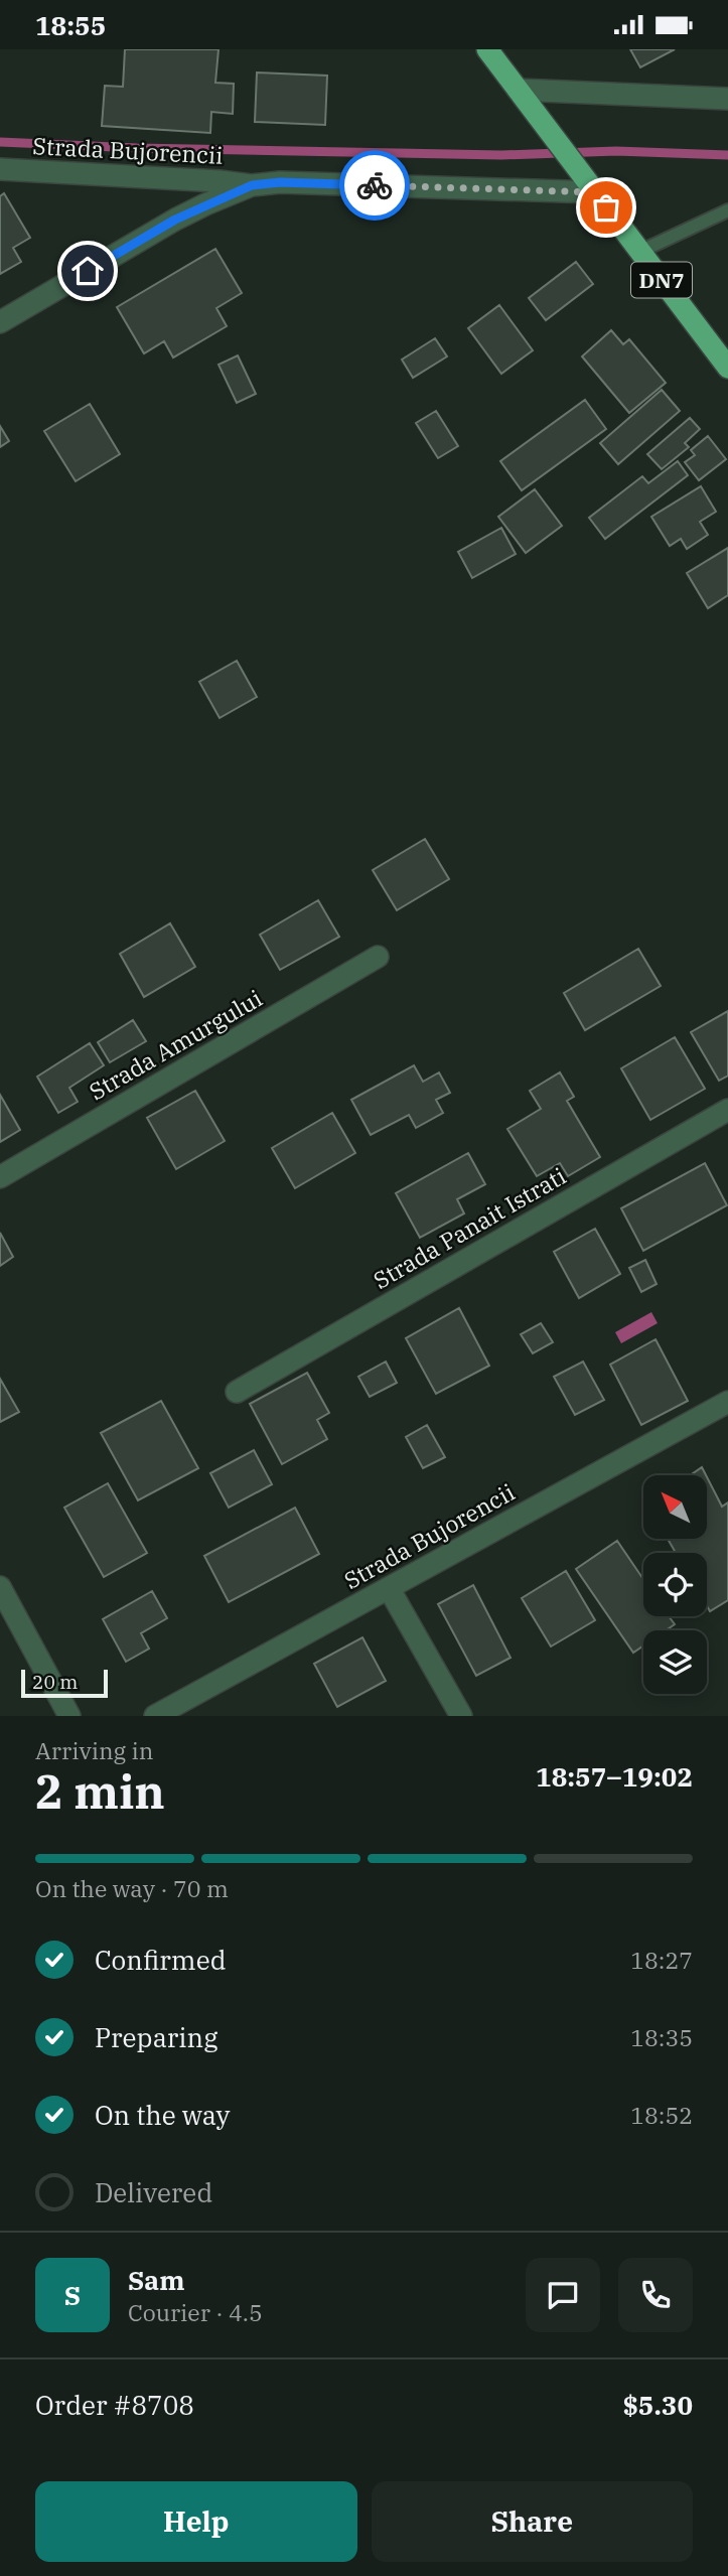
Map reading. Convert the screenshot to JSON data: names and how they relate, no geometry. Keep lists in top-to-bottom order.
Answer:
{
  "streets": {
    "highway": ["DN7"],
    "street": ["Strada Bujorencii", "Strada Amurgului", "Strada Panait Istrati"]
  },
  "crossings": [
    ["Strada Bujorencii", "DN7"]
  ],
  "scale_bar": "20 m",
  "north": "top left",
  "page": {
    "status": "18:55",
    "scale": "20 m",
    "heading": ["2 min", "Arriving in", "18:57–19:02"],
    "panel": [
      "Sam",
      "Courier · 4.5",
      "Order #8708",
      "$5.30"
    ],
    "bar": "On the way · 70 m",
    "list": [
      ["Confirmed", "18:27"],
      ["Preparing", "18:35"],
      ["On the way", "18:52"],
      "Delivered"
    ],
    "round": "S",
    "buttons": ["Help", "Share"]
  }
}
